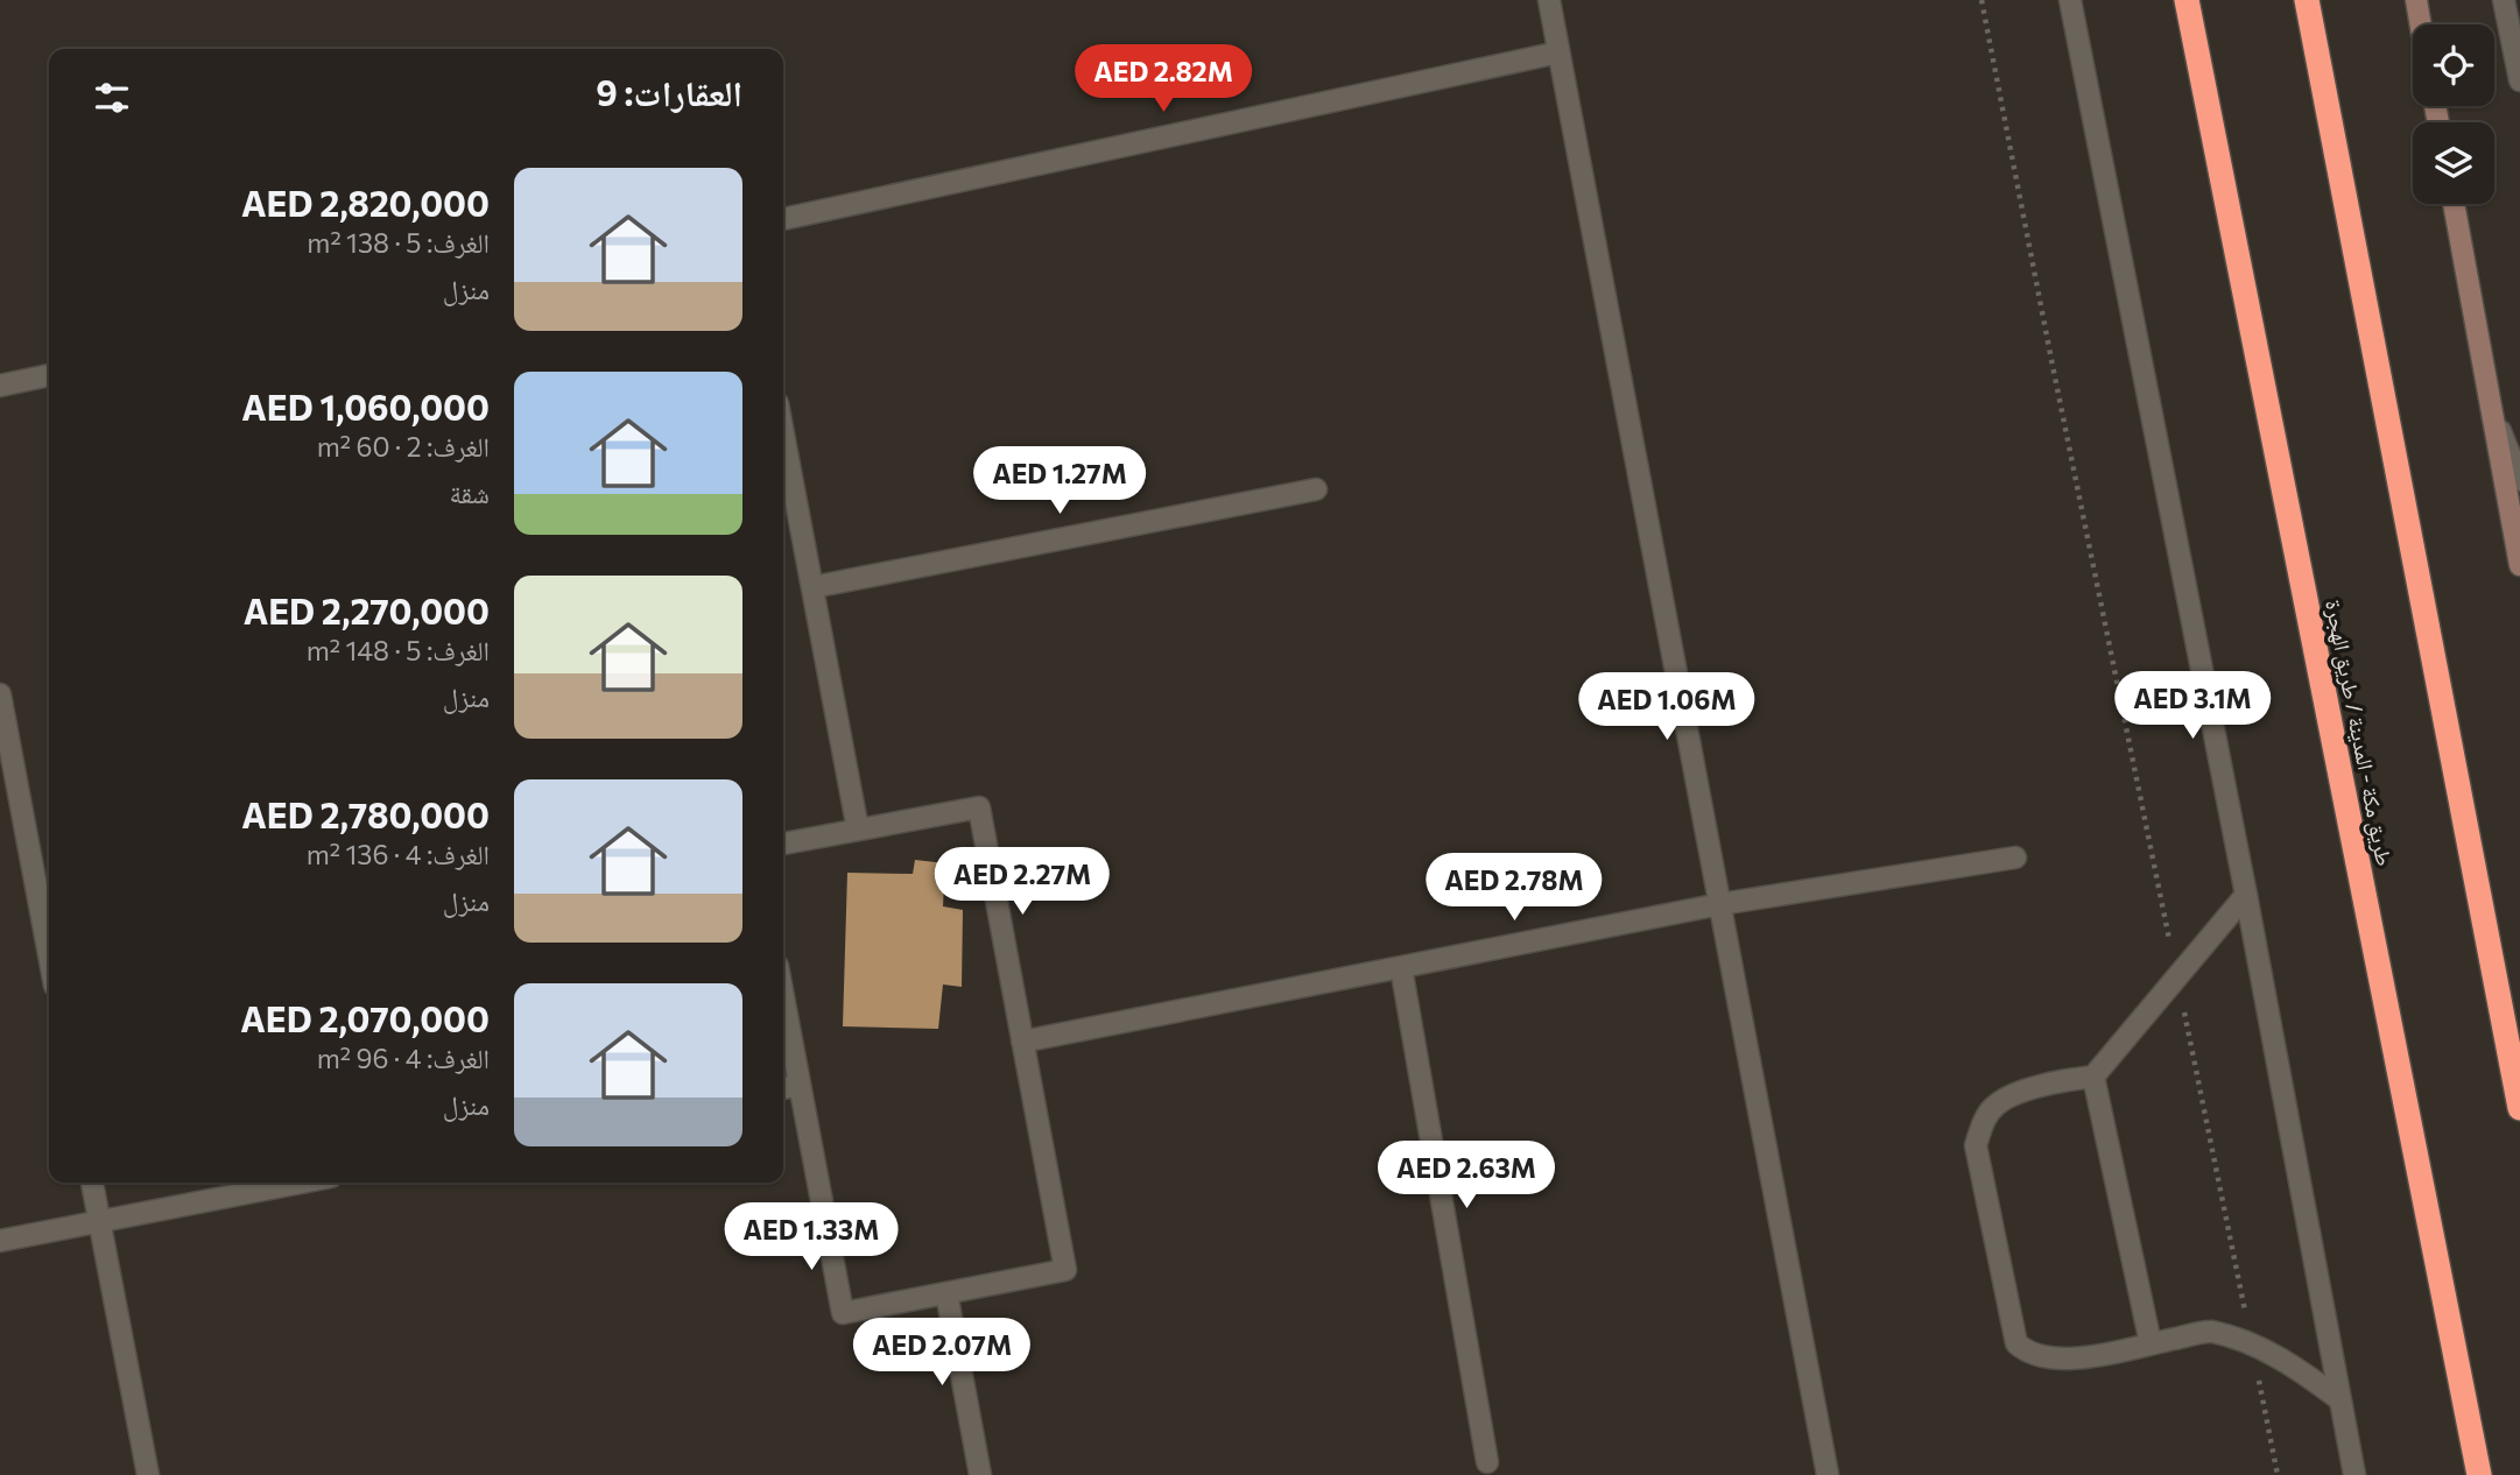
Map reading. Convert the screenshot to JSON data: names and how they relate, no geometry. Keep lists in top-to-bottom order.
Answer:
{
  "streets": {
    "highway": ["طريق مكة - المدينة / طريق الهجرة"]
  },
  "page": {
    "price": [
      "AED 2.82M",
      "AED 1.27M",
      "AED 3.1M",
      "AED 1.06M",
      "AED 2.27M",
      "AED 2.78M",
      "AED 2.63M",
      "AED 1.33M",
      "AED 2.07M"
    ],
    "heading": "العقارات: 9",
    "list": [
      {
        "name": "AED 2,820,000",
        "note": "الغرف: 5 · 138 m² · منزل"
      },
      {
        "name": "AED 1,060,000",
        "note": "الغرف: 2 · 60 m² · شقة"
      },
      {
        "name": "AED 2,270,000",
        "note": "الغرف: 5 · 148 m² · منزل"
      },
      {
        "name": "AED 2,780,000",
        "note": "الغرف: 4 · 136 m² · منزل"
      },
      {
        "name": "AED 2,070,000",
        "note": "الغرف: 4 · 96 m² · منزل"
      }
    ]
  }
}
